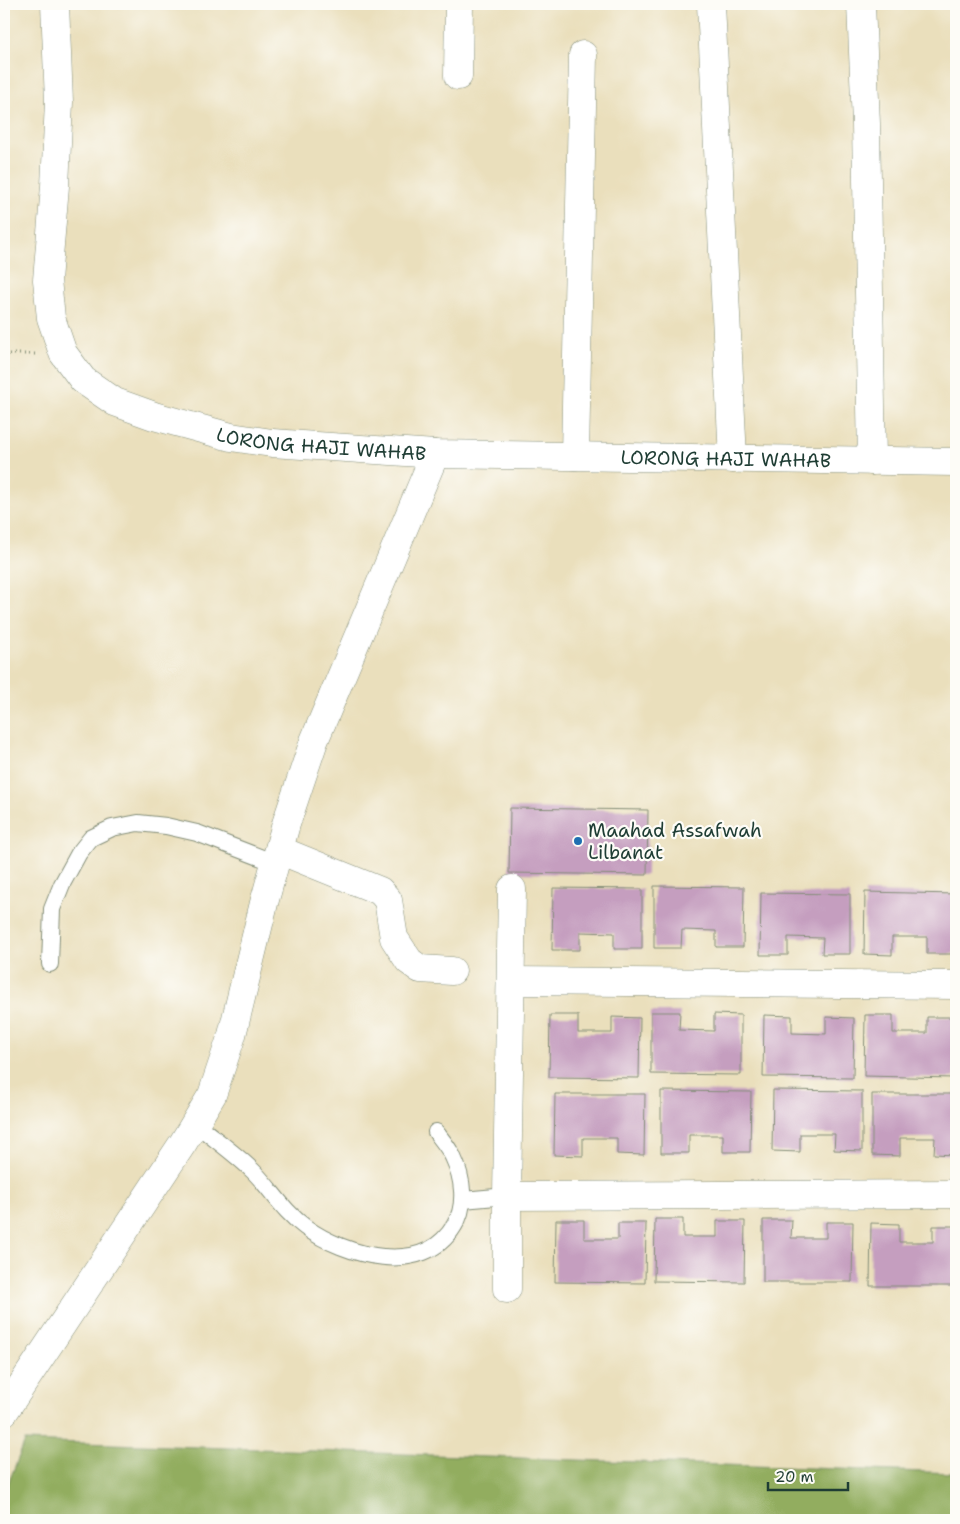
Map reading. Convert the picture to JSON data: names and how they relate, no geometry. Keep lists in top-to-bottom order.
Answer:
{
  "streets": {
    "street": ["LORONG HAJI WAHAB"]
  },
  "places": ["Maahad Assafwah Lilbanat"],
  "scale_bar": "20 m"
}
